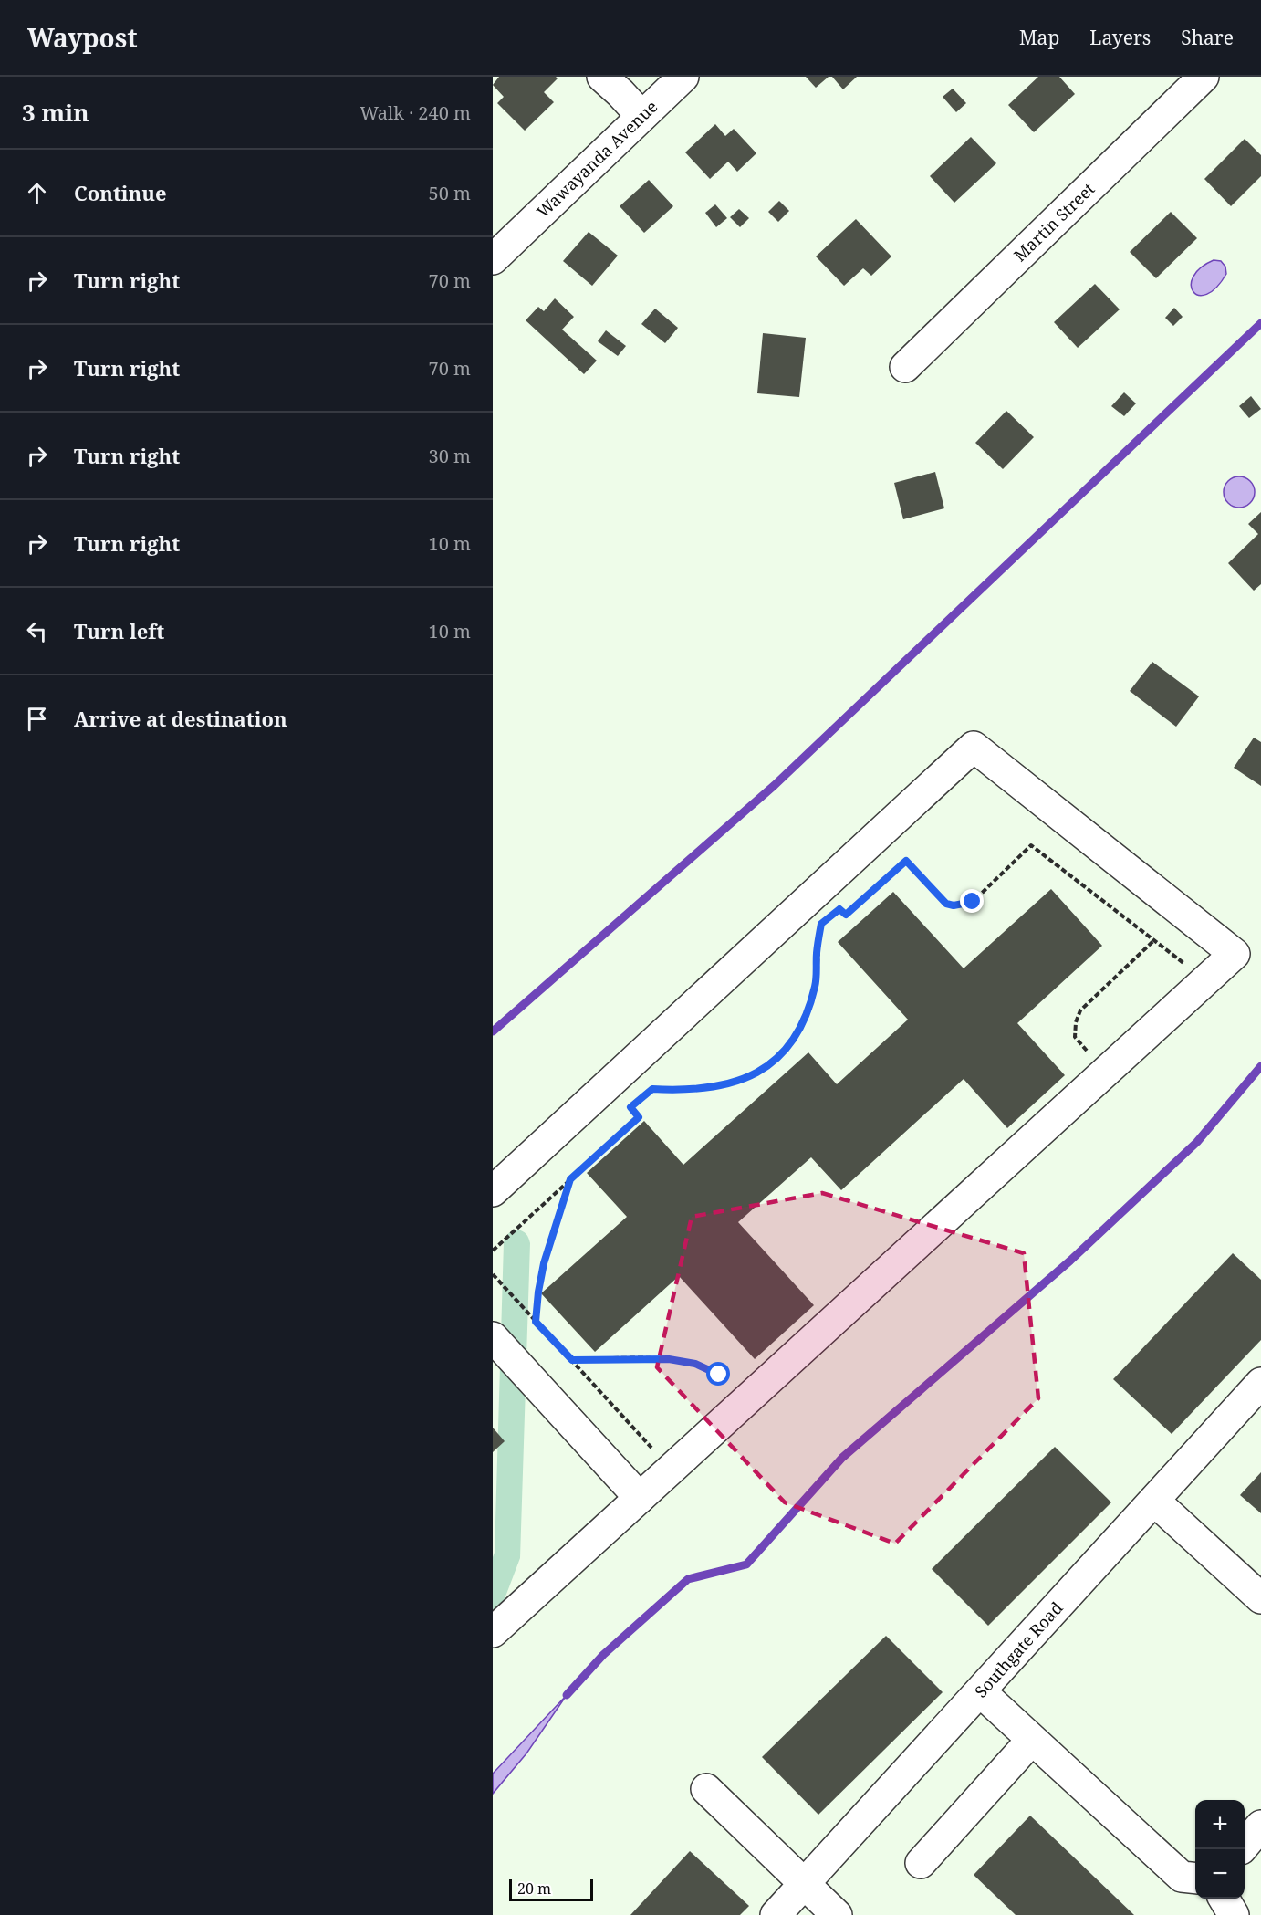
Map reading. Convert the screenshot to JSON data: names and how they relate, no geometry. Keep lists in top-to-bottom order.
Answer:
{
  "streets": {
    "street": ["Wawayanda Avenue", "Martin Street", "Southgate Road"]
  },
  "scale_bar": "20 m",
  "page": {
    "header": "Waypost",
    "nav": ["Map", "Layers", "Share"],
    "heading": ["3 min", "Walk · 240 m"],
    "list": [
      ["Continue", "50 m"],
      ["Turn right", "70 m"],
      ["Turn right", "70 m"],
      ["Turn right", "30 m"],
      ["Turn right", "10 m"],
      ["Turn left", "10 m"],
      "Arrive at destination"
    ],
    "map_buttons": ["+", "−"],
    "scale": "20 m"
  }
}
